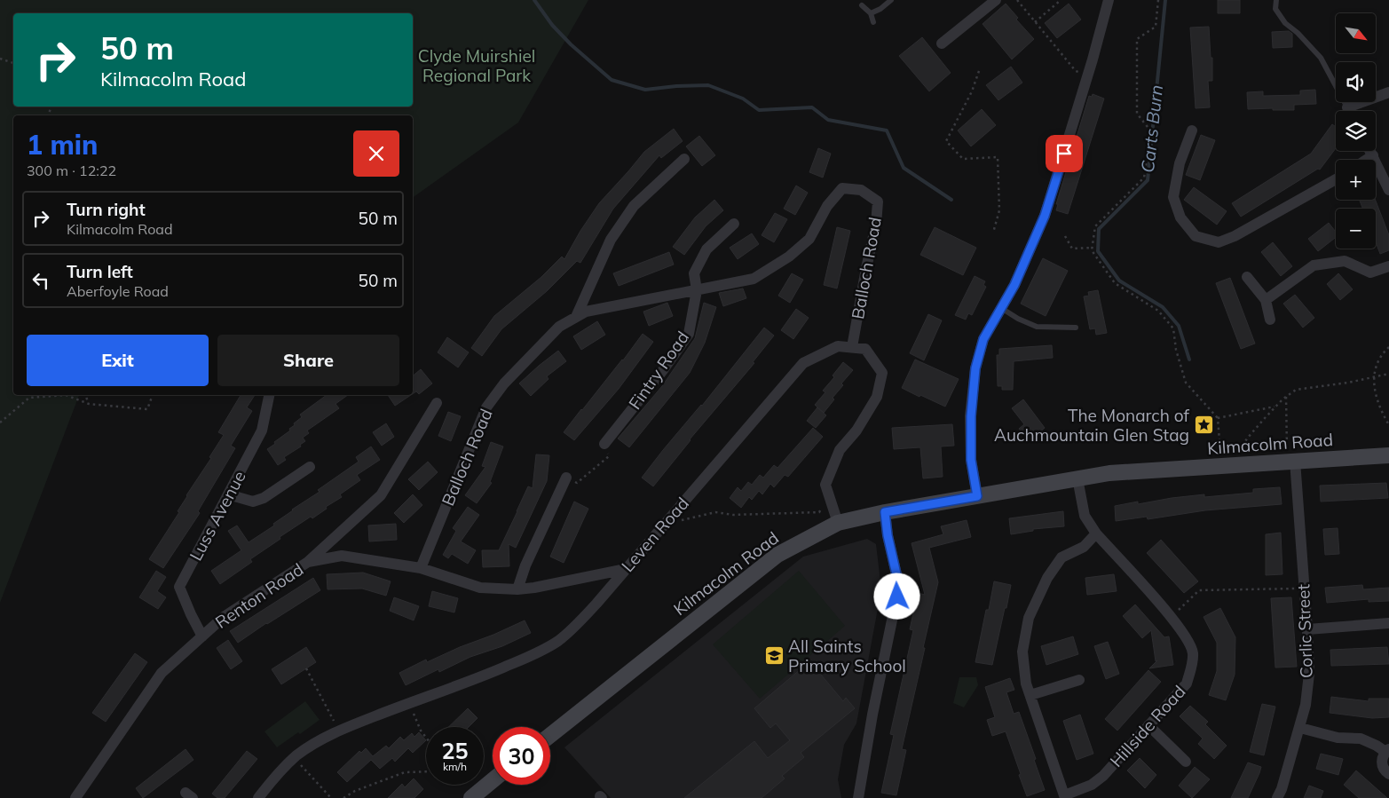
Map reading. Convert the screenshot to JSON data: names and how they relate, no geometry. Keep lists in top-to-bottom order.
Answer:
{
  "streets": {
    "main road": ["Kilmacolm Road"],
    "street": [
      "Balloch Road",
      "Fintry Road",
      "Luss Avenue",
      "Leven Road",
      "Renton Road",
      "Corlic Street",
      "Hillside Road"
    ]
  },
  "crossings": [
    ["Balloch Road", "Fintry Road"],
    ["Balloch Road", "Leven Road"],
    ["Balloch Road", "Renton Road"],
    ["Kilmacolm Road", "Corlic Street"],
    ["Kilmacolm Road", "Hillside Road"],
    ["Luss Avenue", "Renton Road"],
    ["Leven Road", "Renton Road"]
  ],
  "water": ["Carts Burn"],
  "parks": ["Clyde Muirshiel Regional Park"],
  "places": {
    "place": ["The Monarch of Auchmountain Glen Stag"],
    "school or university": ["All Saints Primary School"]
  },
  "north": "bottom right",
  "page": {
    "map_buttons": ["+", "−"],
    "turn": ["50 m", "Kilmacolm Road"],
    "heading": ["1 min", "300 m · 12:22"],
    "list": [
      {
        "name": "Turn right",
        "note": "Kilmacolm Road",
        "value": "50 m"
      },
      {
        "name": "Turn left",
        "note": "Aberfoyle Road",
        "value": "50 m"
      }
    ],
    "buttons": ["Exit", "Share"],
    "speed": "25 km/h",
    "limit": "30"
  }
}
